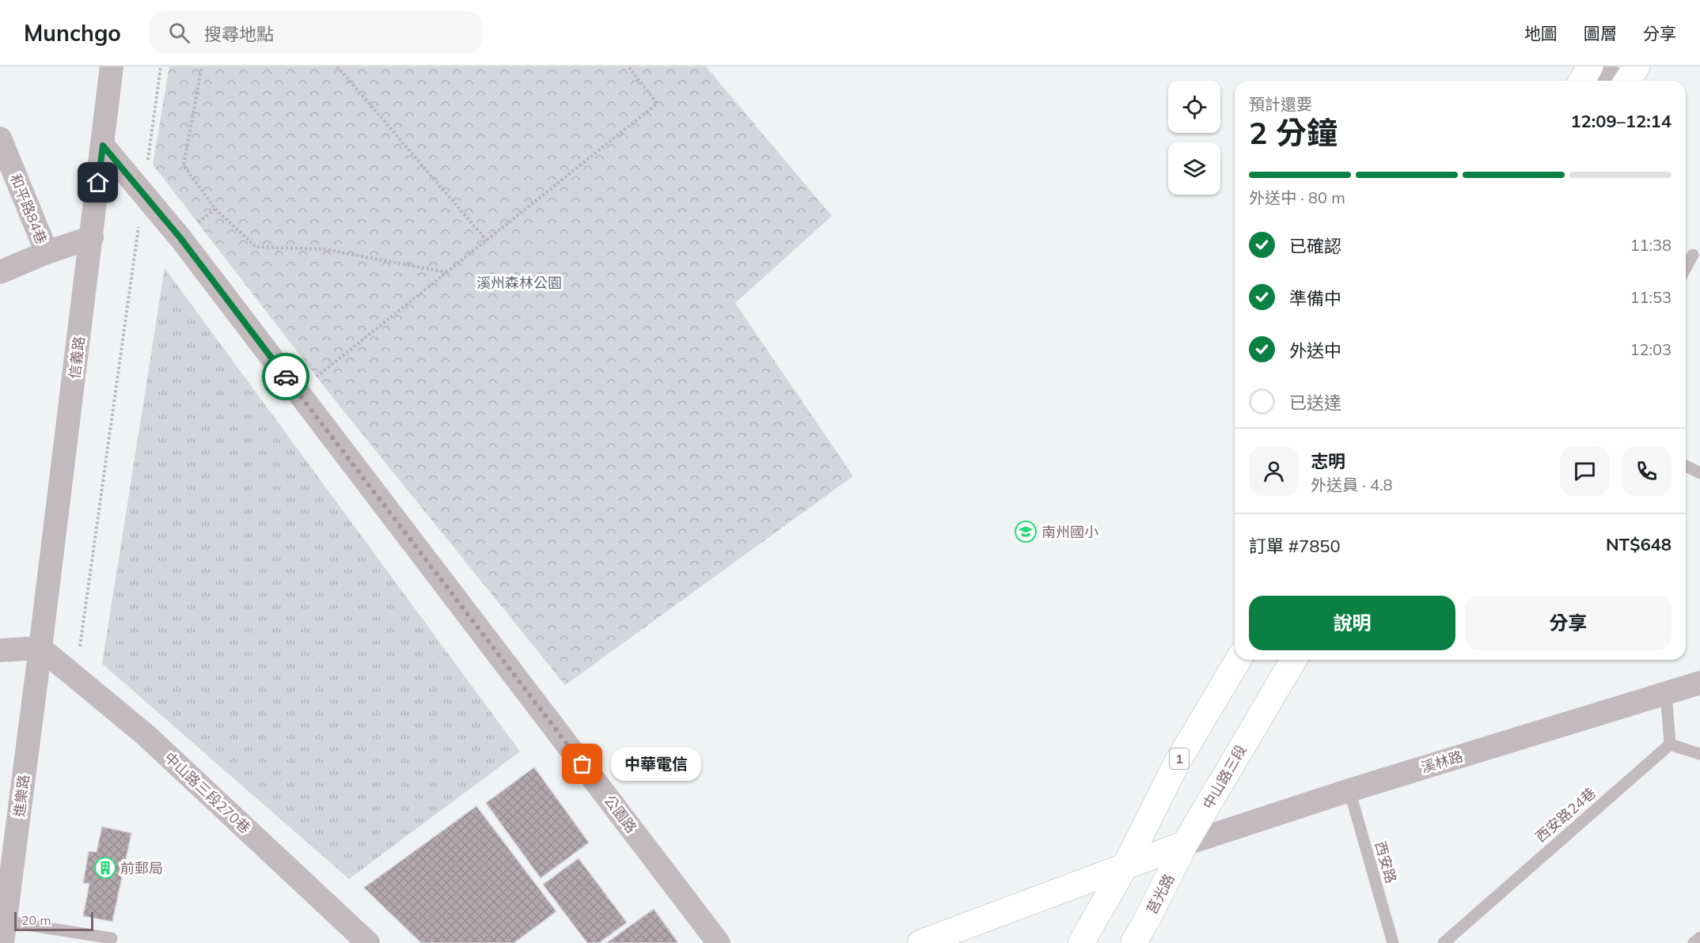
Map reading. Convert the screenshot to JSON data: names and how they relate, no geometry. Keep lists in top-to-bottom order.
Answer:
{
  "streets": {
    "main road": ["1", "中山路三段", "莒光路"],
    "street": [
      "和平路84巷",
      "信義路",
      "溪林路",
      "中山路三段270巷",
      "進樂路",
      "公園路"
    ],
    "lane": ["西安路24巷", "西安路"]
  },
  "crossings": [
    ["信義路", "中山路三段270巷"],
    ["信義路", "進樂路"],
    ["信義路", "公園路"],
    ["溪林路", "中山路三段"],
    ["溪林路", "西安路"],
    ["溪林路", "莒光路"],
    ["中山路三段", "莒光路"],
    ["中山路三段270巷", "進樂路"]
  ],
  "parks": ["溪州森林公園"],
  "places": {
    "school or university": ["南州國小"],
    "other": ["中華電信"],
    "building": ["前郵局"]
  },
  "scale_bar": "20 m",
  "page": {
    "header": "Munchgo",
    "search": "搜尋地點",
    "nav": ["地圖", "圖層", "分享"],
    "heading": ["2 分鐘", "預計還要", "12:09–12:14"],
    "panel": [
      "志明",
      "外送員 · 4.8",
      "訂單 #7850",
      "NT$648"
    ],
    "bar": "外送中 · 80 m",
    "list": [
      ["已確認", "11:38"],
      ["準備中", "11:53"],
      ["外送中", "12:03"],
      "已送達"
    ],
    "buttons": ["說明", "分享"],
    "bubble": "中華電信",
    "scale": "20 m"
  }
}
